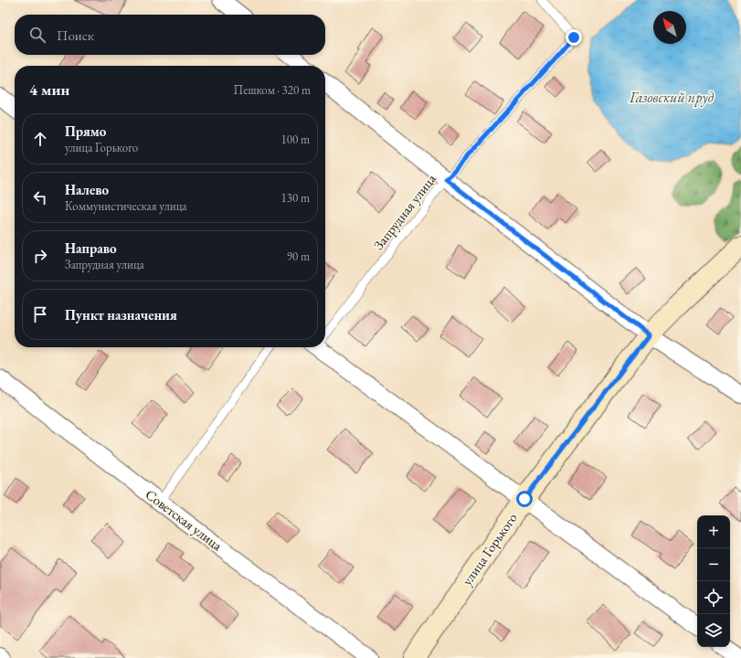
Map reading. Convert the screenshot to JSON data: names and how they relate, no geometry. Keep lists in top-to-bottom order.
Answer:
{
  "streets": {
    "street": ["Советская улица", "улица Горького"],
    "lane": ["Запрудная улица"]
  },
  "water": ["Газовский пруд"],
  "north": "top left",
  "page": {
    "search": "Поиск",
    "heading": ["4 мин", "Пешком · 320 m"],
    "list": [
      ["Прямо", "улица Горького", "100 m"],
      ["Налево", "Коммунистическая улица", "130 m"],
      ["Направо", "Запрудная улица", "90 m"],
      "Пункт назначения"
    ],
    "map_buttons": ["+", "−"]
  }
}
